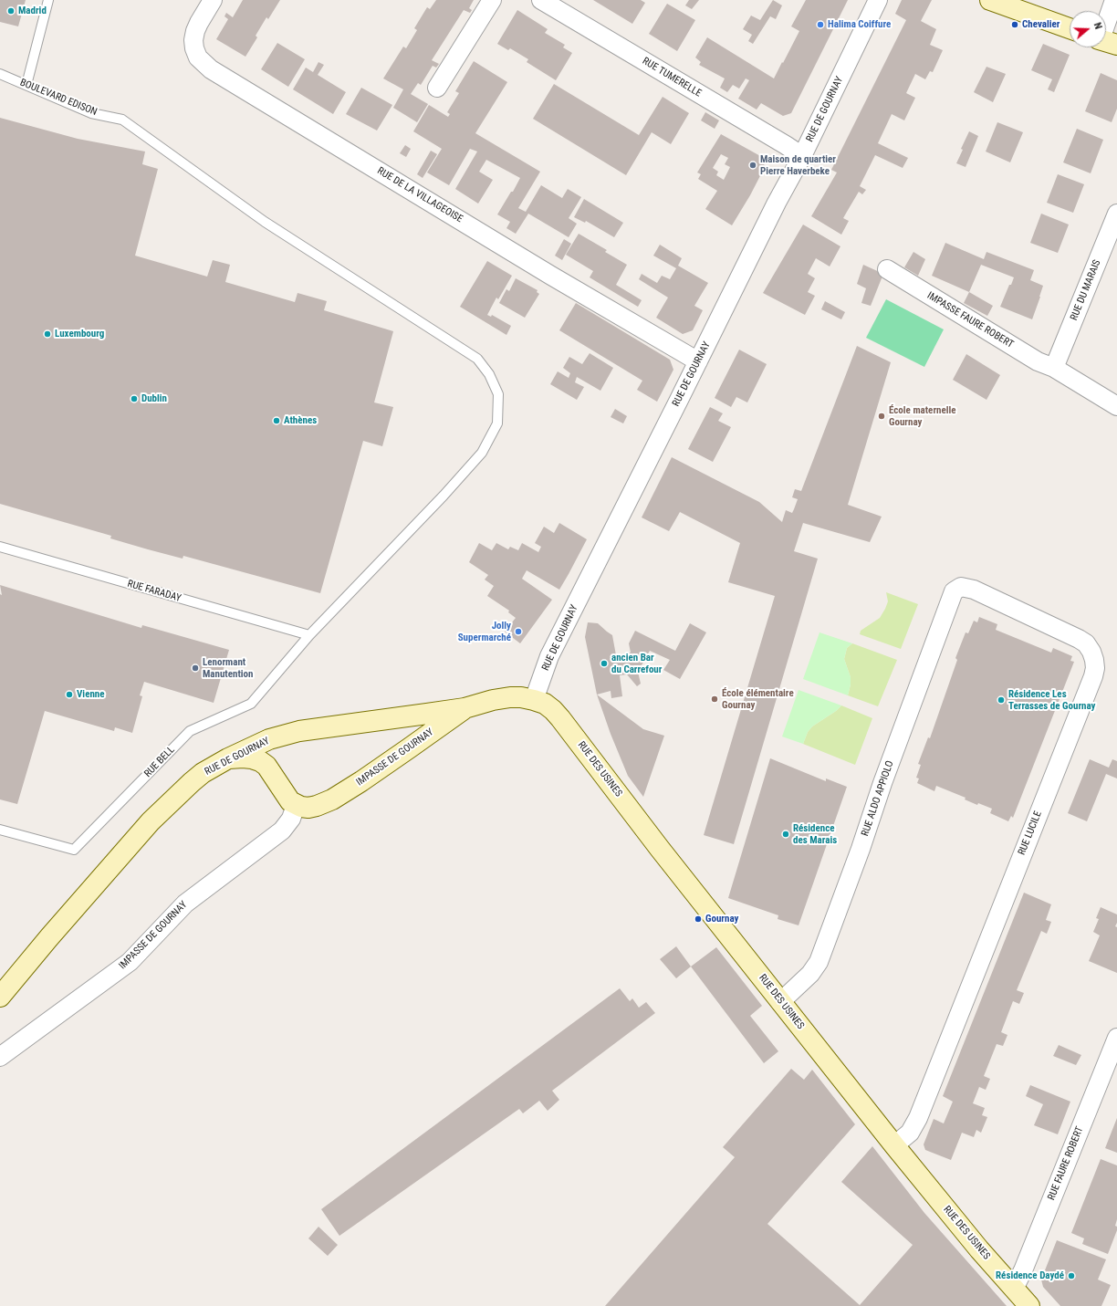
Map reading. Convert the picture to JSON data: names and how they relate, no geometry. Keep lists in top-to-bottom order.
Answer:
{
  "streets": {
    "street": [
      "RUE TUMERELLE",
      "RUE DE GOURNAY",
      "RUE DE LA VILLAGEOISE",
      "RUE DU MARAIS",
      "IMPASSE FAURE ROBERT",
      "IMPASSE DE GOURNAY",
      "RUE DES USINES",
      "RUE ALDO APPIOLO",
      "RUE LUCILE",
      "RUE FAURE ROBERT"
    ],
    "lane": ["BOULEVARD EDISON", "RUE FARADAY", "RUE BELL"]
  },
  "crossings": [
    ["RUE TUMERELLE", "RUE DE GOURNAY"],
    ["BOULEVARD EDISON", "RUE FARADAY"],
    ["BOULEVARD EDISON", "RUE BELL"],
    ["RUE DE GOURNAY", "RUE DE LA VILLAGEOISE"],
    ["RUE DE GOURNAY", "IMPASSE DE GOURNAY"],
    ["RUE DE GOURNAY", "RUE DES USINES"],
    ["RUE DU MARAIS", "IMPASSE FAURE ROBERT"],
    ["RUE FARADAY", "RUE BELL"],
    ["RUE DES USINES", "RUE ALDO APPIOLO"],
    ["RUE DES USINES", "RUE LUCILE"],
    ["RUE DES USINES", "RUE FAURE ROBERT"],
    ["RUE ALDO APPIOLO", "RUE LUCILE"]
  ],
  "places": [
    "Madrid",
    "Halima Coiffure",
    "Chevalier",
    "Maison de quartier Pierre Haverbeke",
    "Luxembourg",
    "Dublin",
    "École maternelle Gournay",
    "Athènes",
    "Jolly Supermarché",
    "ancien Bar du Carrefour",
    "Lenormant Manutention",
    "Vienne",
    "École élémentaire Gournay",
    "Résidence Les Terrasses de Gournay",
    "Résidence des Marais",
    "Gournay",
    "Résidence Daydé"
  ],
  "north": "right"
}
